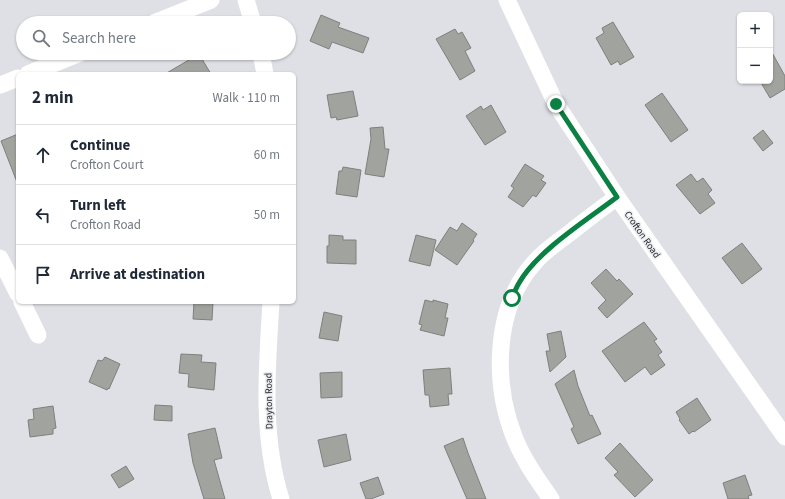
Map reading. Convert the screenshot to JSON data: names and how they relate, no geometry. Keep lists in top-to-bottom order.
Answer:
{
  "streets": {
    "street": ["Crofton Road", "Drayton Road"]
  },
  "page": {
    "map_buttons": ["+", "−"],
    "search": "Search here",
    "heading": ["2 min", "Walk · 110 m"],
    "list": [
      ["Continue", "Crofton Court", "60 m"],
      ["Turn left", "Crofton Road", "50 m"],
      "Arrive at destination"
    ]
  }
}
